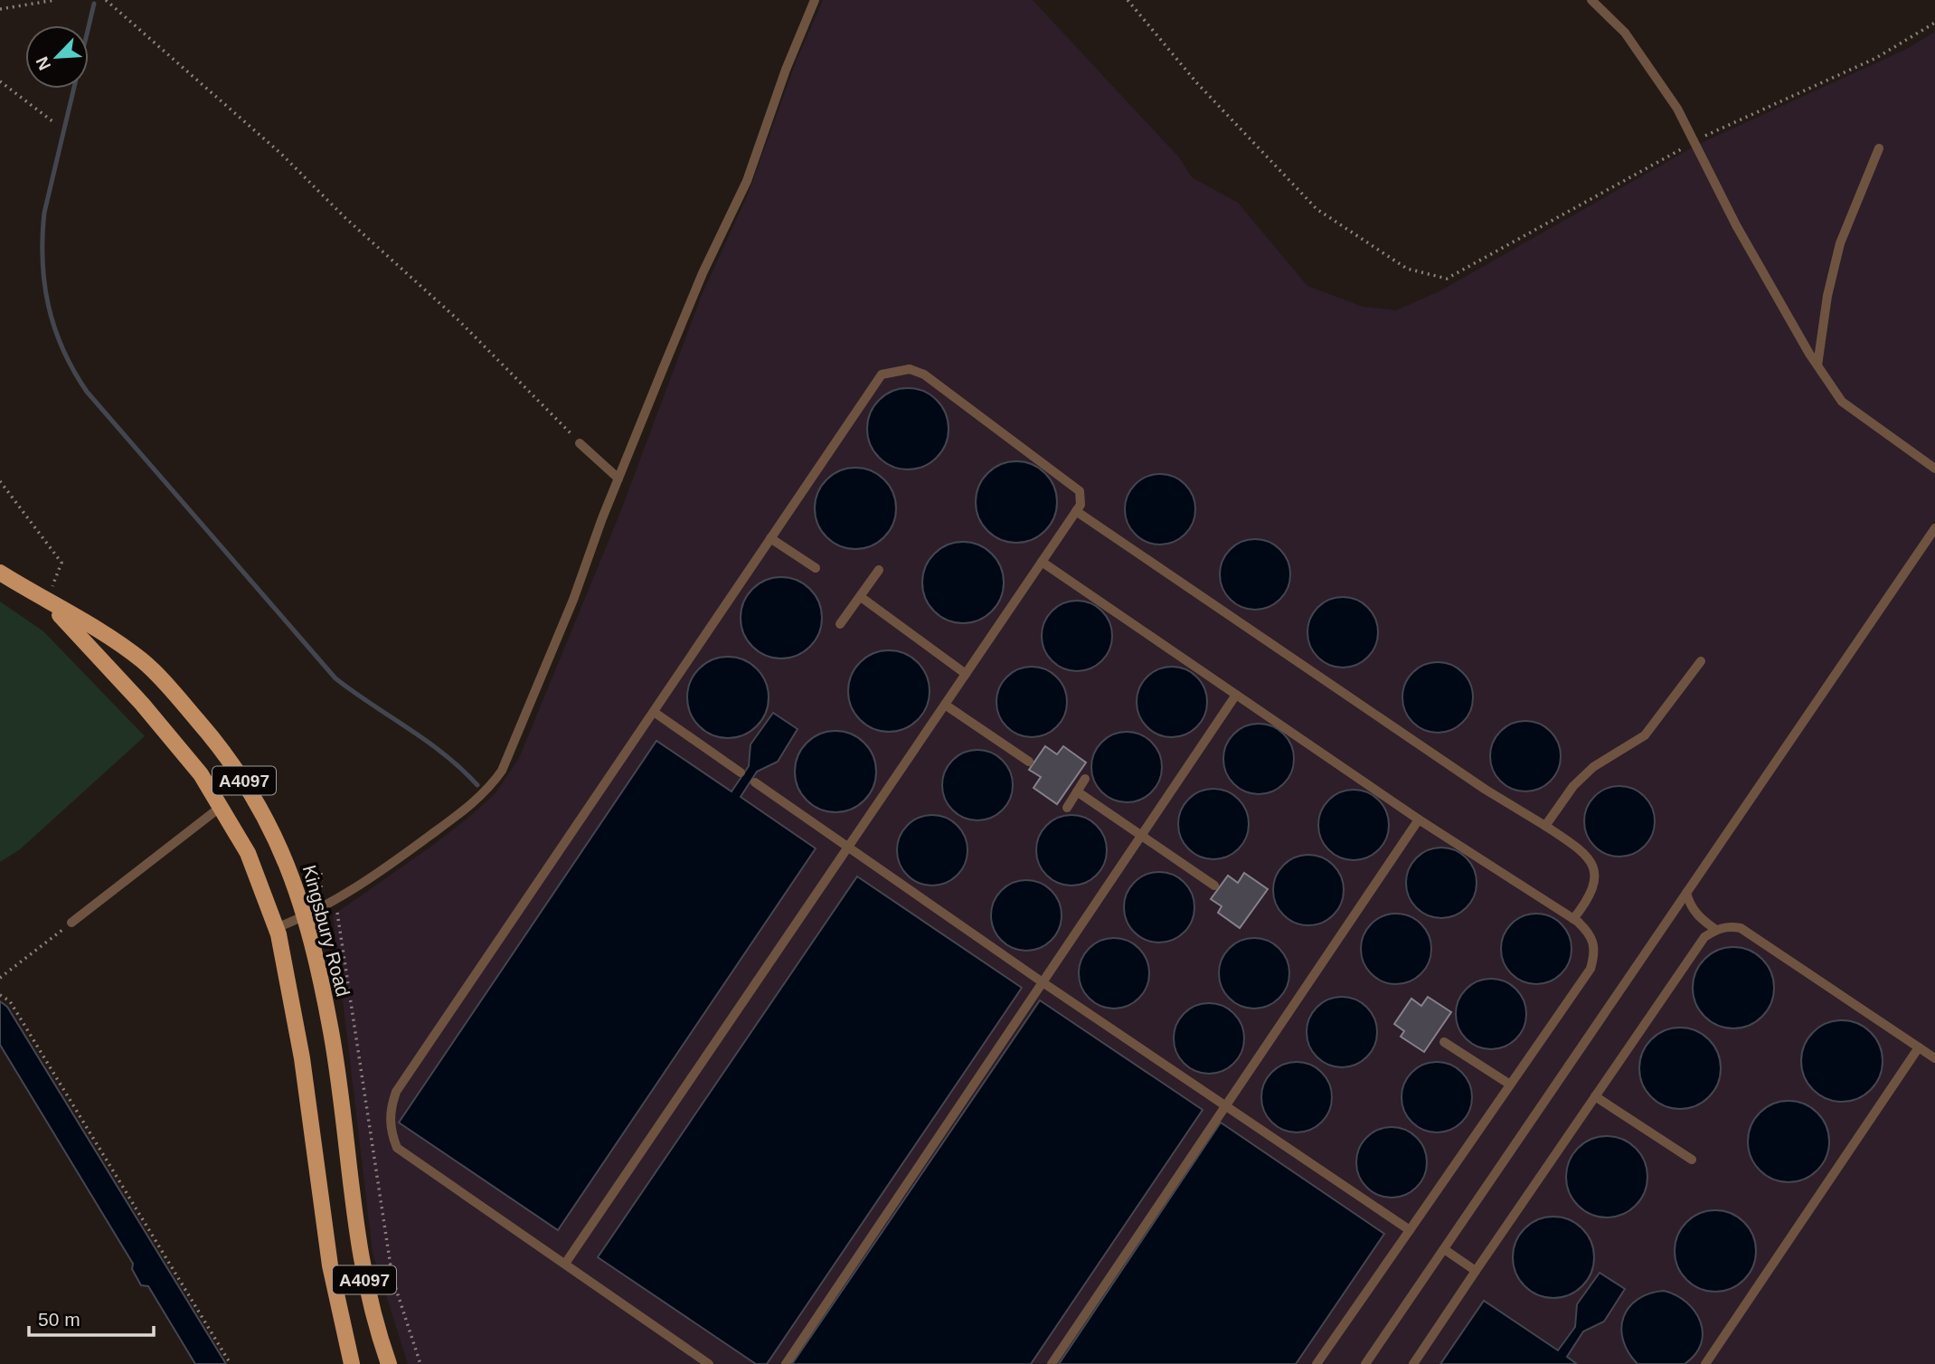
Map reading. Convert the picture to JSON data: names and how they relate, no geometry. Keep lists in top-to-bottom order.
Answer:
{
  "streets": {
    "main road": ["A4097", "Kingsbury Road"]
  },
  "scale_bar": "50 m",
  "north": "bottom left"
}
